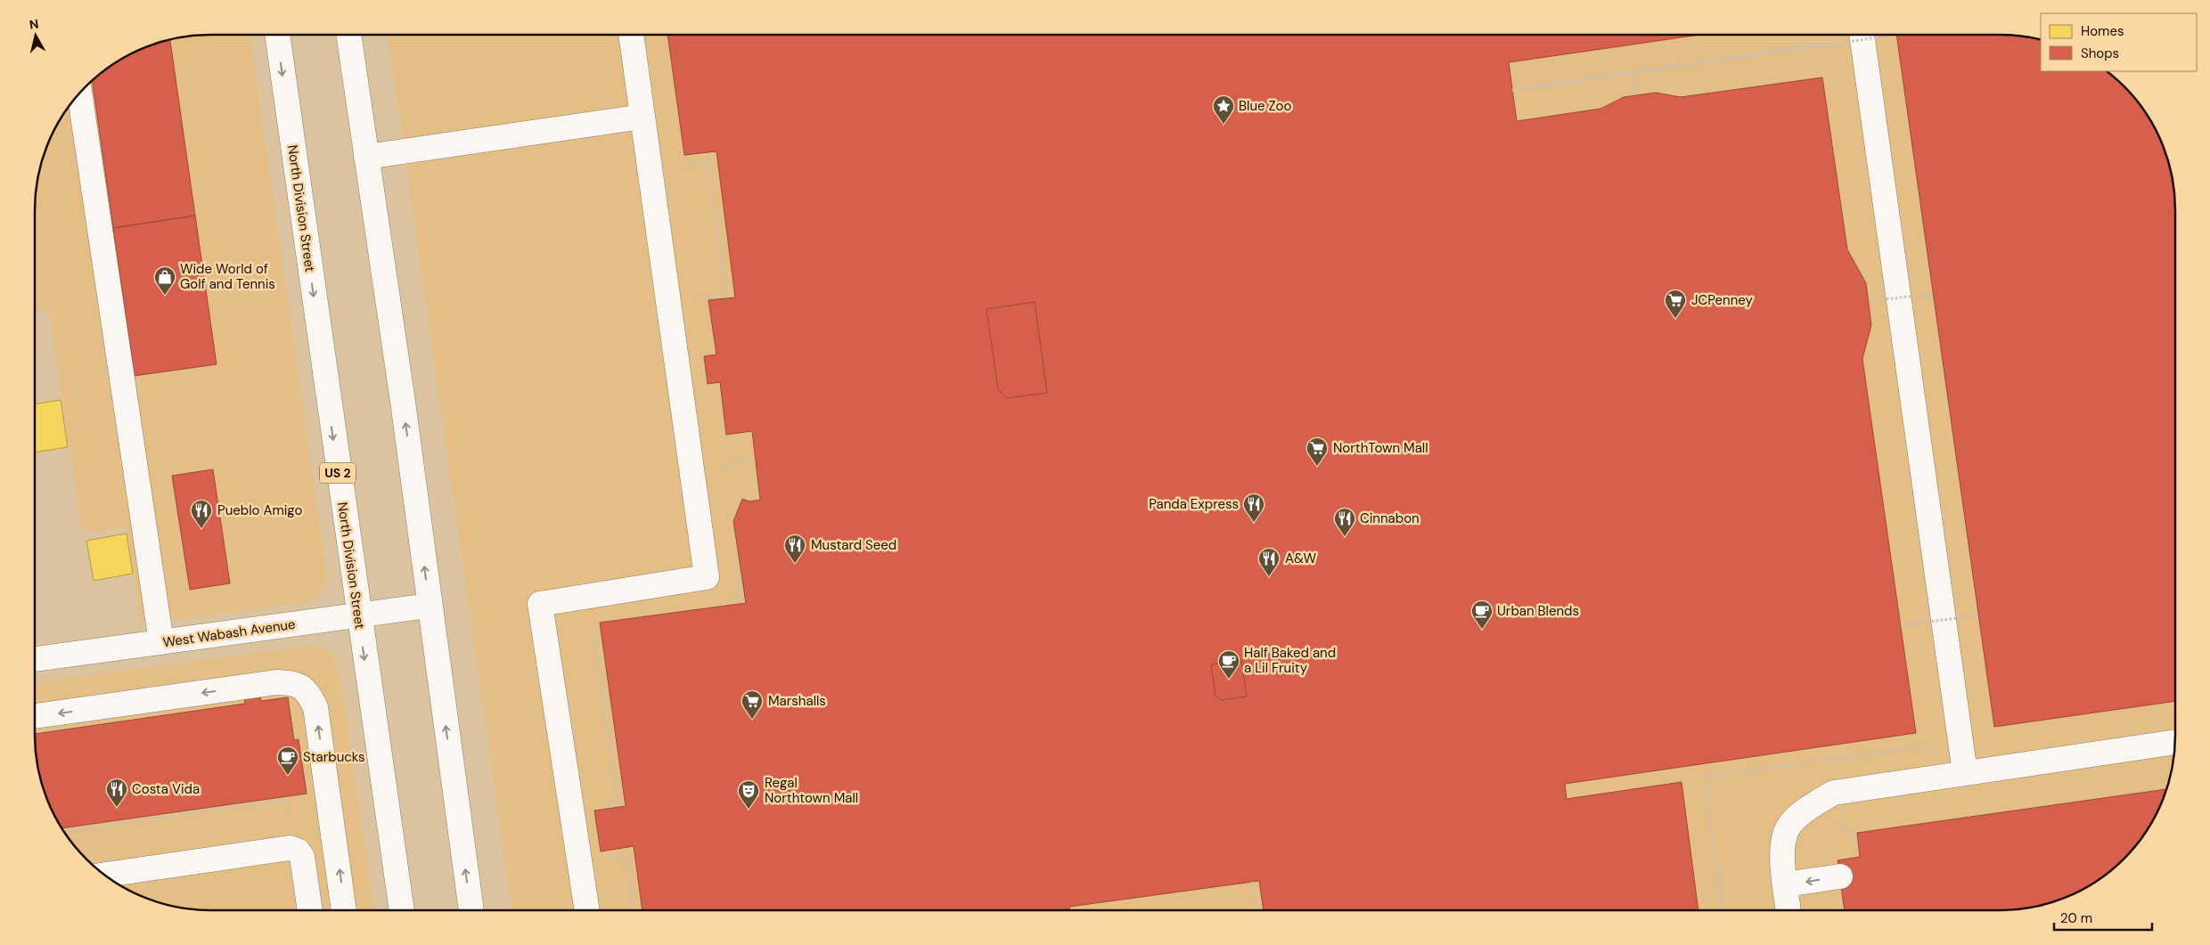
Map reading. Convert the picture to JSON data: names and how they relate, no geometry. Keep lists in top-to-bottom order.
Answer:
{
  "streets": {
    "main road": ["North Division Street", "US 2", "West Wabash Avenue"]
  },
  "crossings": [
    ["North Division Street", "West Wabash Avenue"]
  ],
  "places": {
    "place": ["Blue Zoo"],
    "shop": ["Wide World of Golf and Tennis"],
    "supermarket": ["JCPenney", "NorthTown Mall", "Marshalls"],
    "restaurant": [
      "Panda Express",
      "Pueblo Amigo",
      "Cinnabon",
      "Mustard Seed",
      "A&W",
      "Costa Vida"
    ],
    "cafe": ["Urban Blends", "Half Baked and a Lil Fruity", "Starbucks"],
    "theatre": ["Regal Northtown Mall"]
  },
  "legend": ["Homes", "Shops"],
  "scale_bar": "20 m",
  "north": "top"
}
